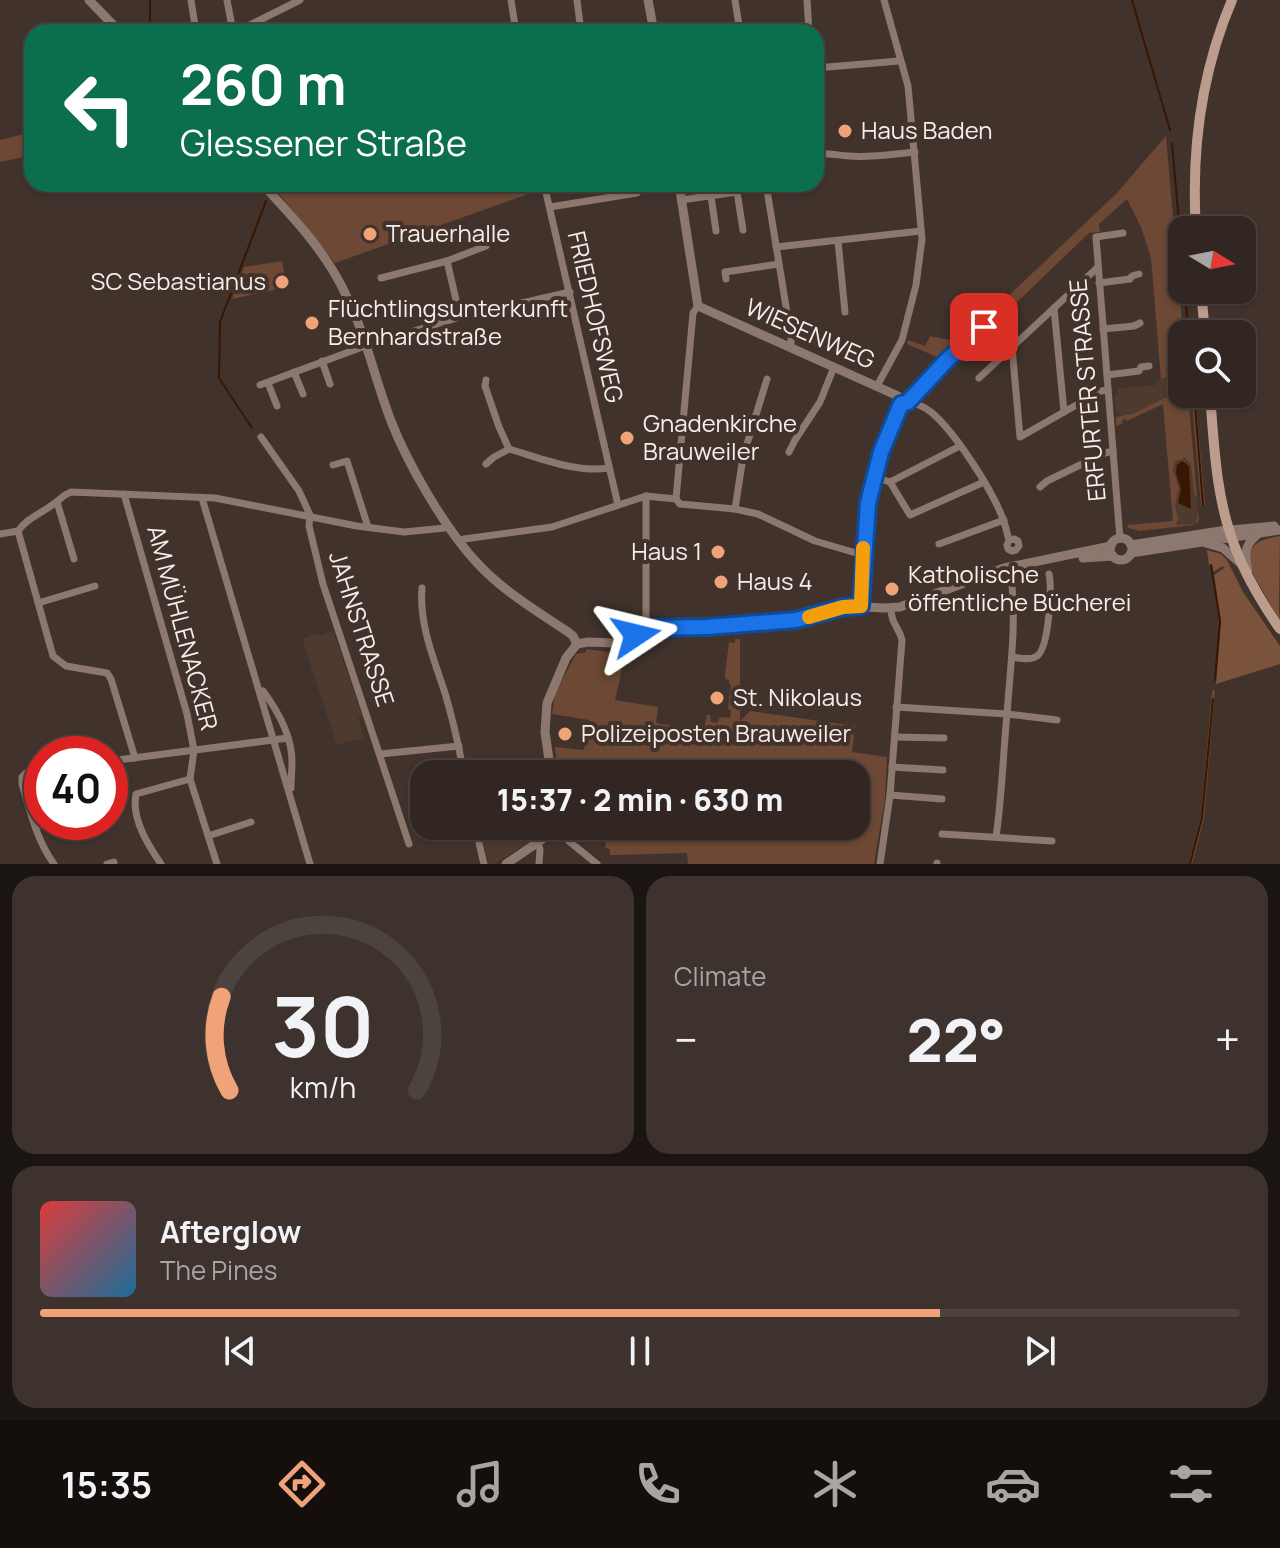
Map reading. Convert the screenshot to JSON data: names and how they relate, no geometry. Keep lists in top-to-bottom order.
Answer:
{
  "streets": {
    "street": [
      "FRIEDHOFSWEG",
      "WIESENWEG",
      "ERFURTER STRASSE",
      "AM MÜHLENACKER",
      "JAHNSTRASSE"
    ]
  },
  "places": [
    "Haus Baden",
    "Trauerhalle",
    "SC Sebastianus",
    "Flüchtlingsunterkunft Bernhardstraße",
    "Gnadenkirche Brauweiler",
    "Haus 1",
    "Haus 4",
    "Katholische öffentliche Bücherei",
    "St. Nikolaus",
    "Polizeiposten Brauweiler"
  ],
  "north": "right",
  "page": {
    "turn": ["260 m", "Glessener Straße"],
    "limit": "40",
    "trip": "15:37 · 2 min · 630 m",
    "tile": "Climate",
    "heat": ["−", "22°", "+"],
    "song": ["Afterglow", "The Pines"],
    "tabs": "15:35",
    "gauge": ["30", "km/h"]
  }
}
